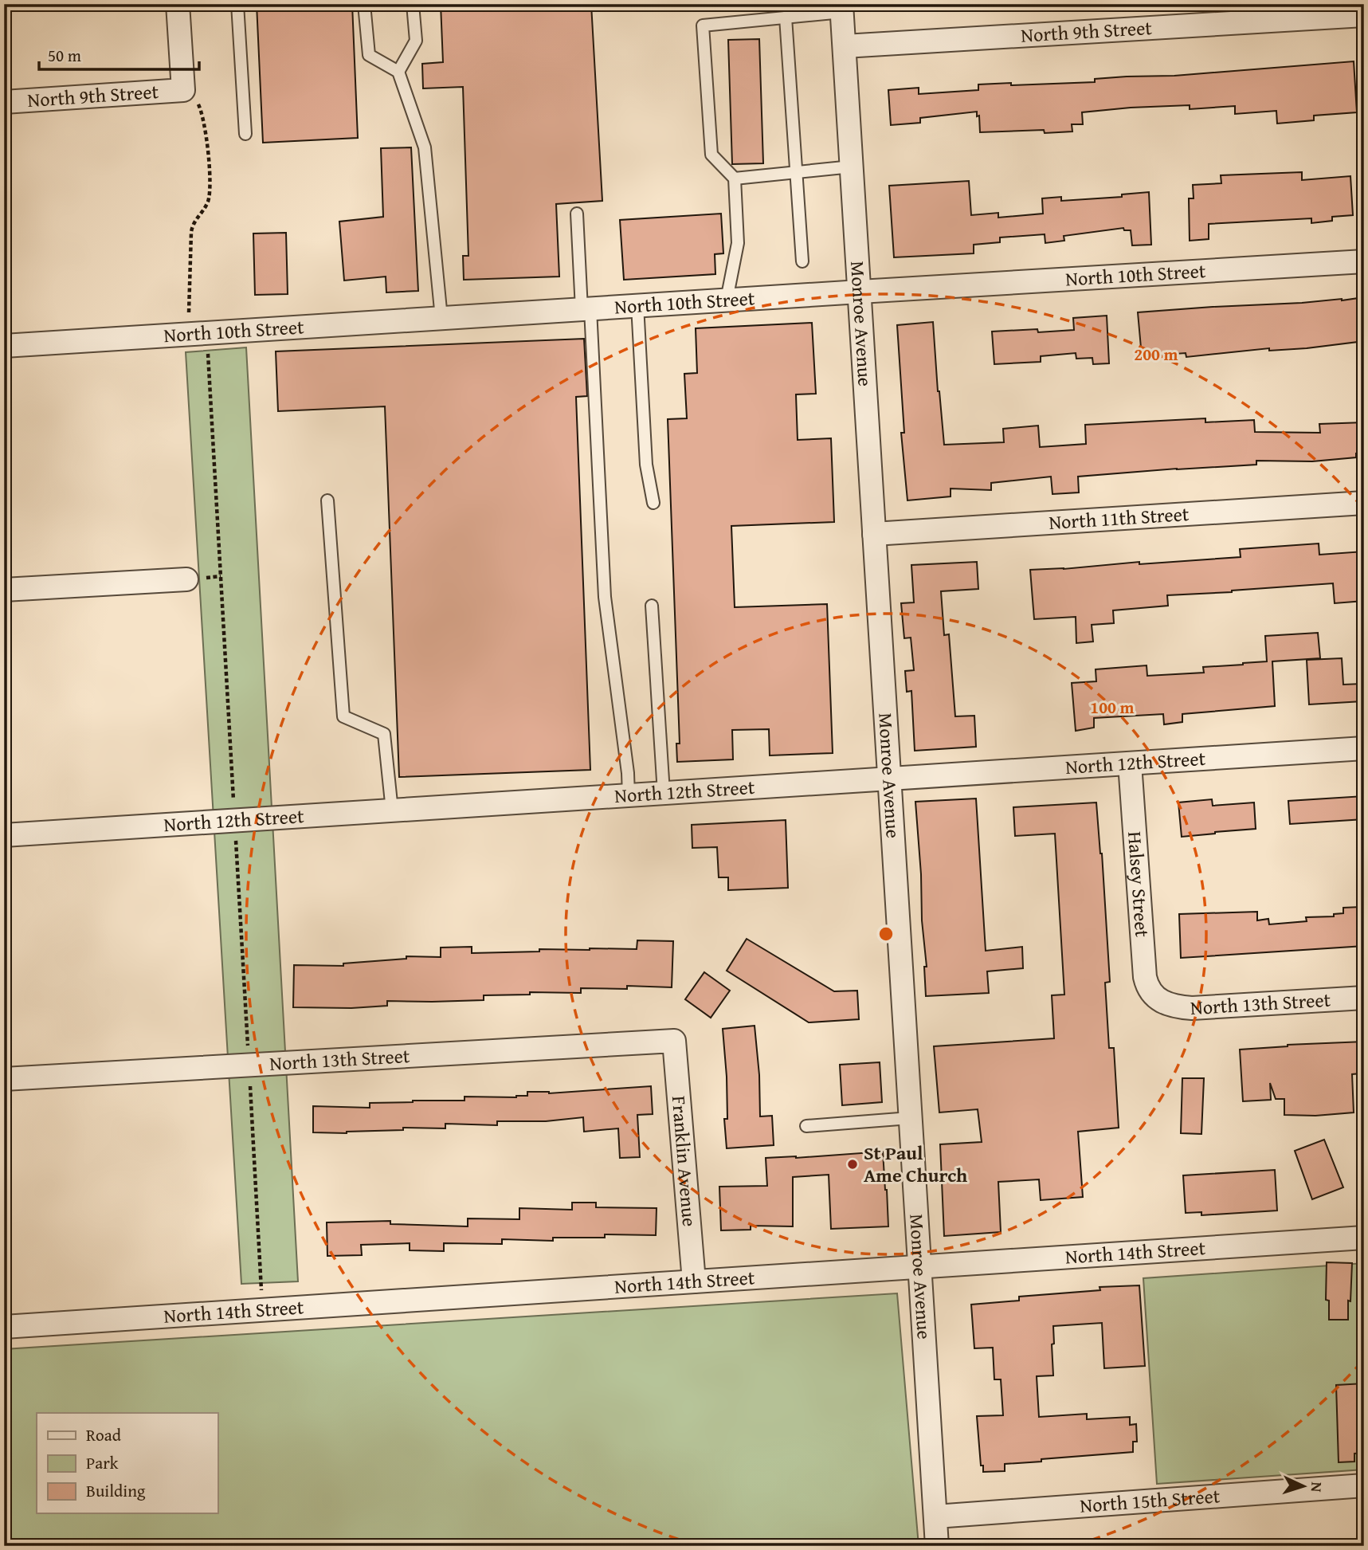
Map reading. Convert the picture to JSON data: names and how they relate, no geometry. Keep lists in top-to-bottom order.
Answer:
{
  "streets": {
    "street": [
      "North 9th Street",
      "North 10th Street",
      "Monroe Avenue",
      "North 11th Street",
      "North 12th Street",
      "Halsey Street",
      "North 13th Street",
      "Franklin Avenue",
      "North 14th Street",
      "North 15th Street"
    ]
  },
  "crossings": [
    ["North 9th Street", "Monroe Avenue"],
    ["North 10th Street", "Monroe Avenue"],
    ["Monroe Avenue", "North 11th Street"],
    ["Monroe Avenue", "North 12th Street"],
    ["Monroe Avenue", "North 14th Street"],
    ["Monroe Avenue", "North 15th Street"],
    ["North 12th Street", "Halsey Street"],
    ["Halsey Street", "North 13th Street"],
    ["North 13th Street", "Franklin Avenue"],
    ["Franklin Avenue", "North 14th Street"]
  ],
  "places": ["St Paul Ame Church"],
  "legend": ["Road", "Park", "Building"],
  "scale_bar": "50 m",
  "north": "right",
  "rings": ["200 m", "100 m"]
}
